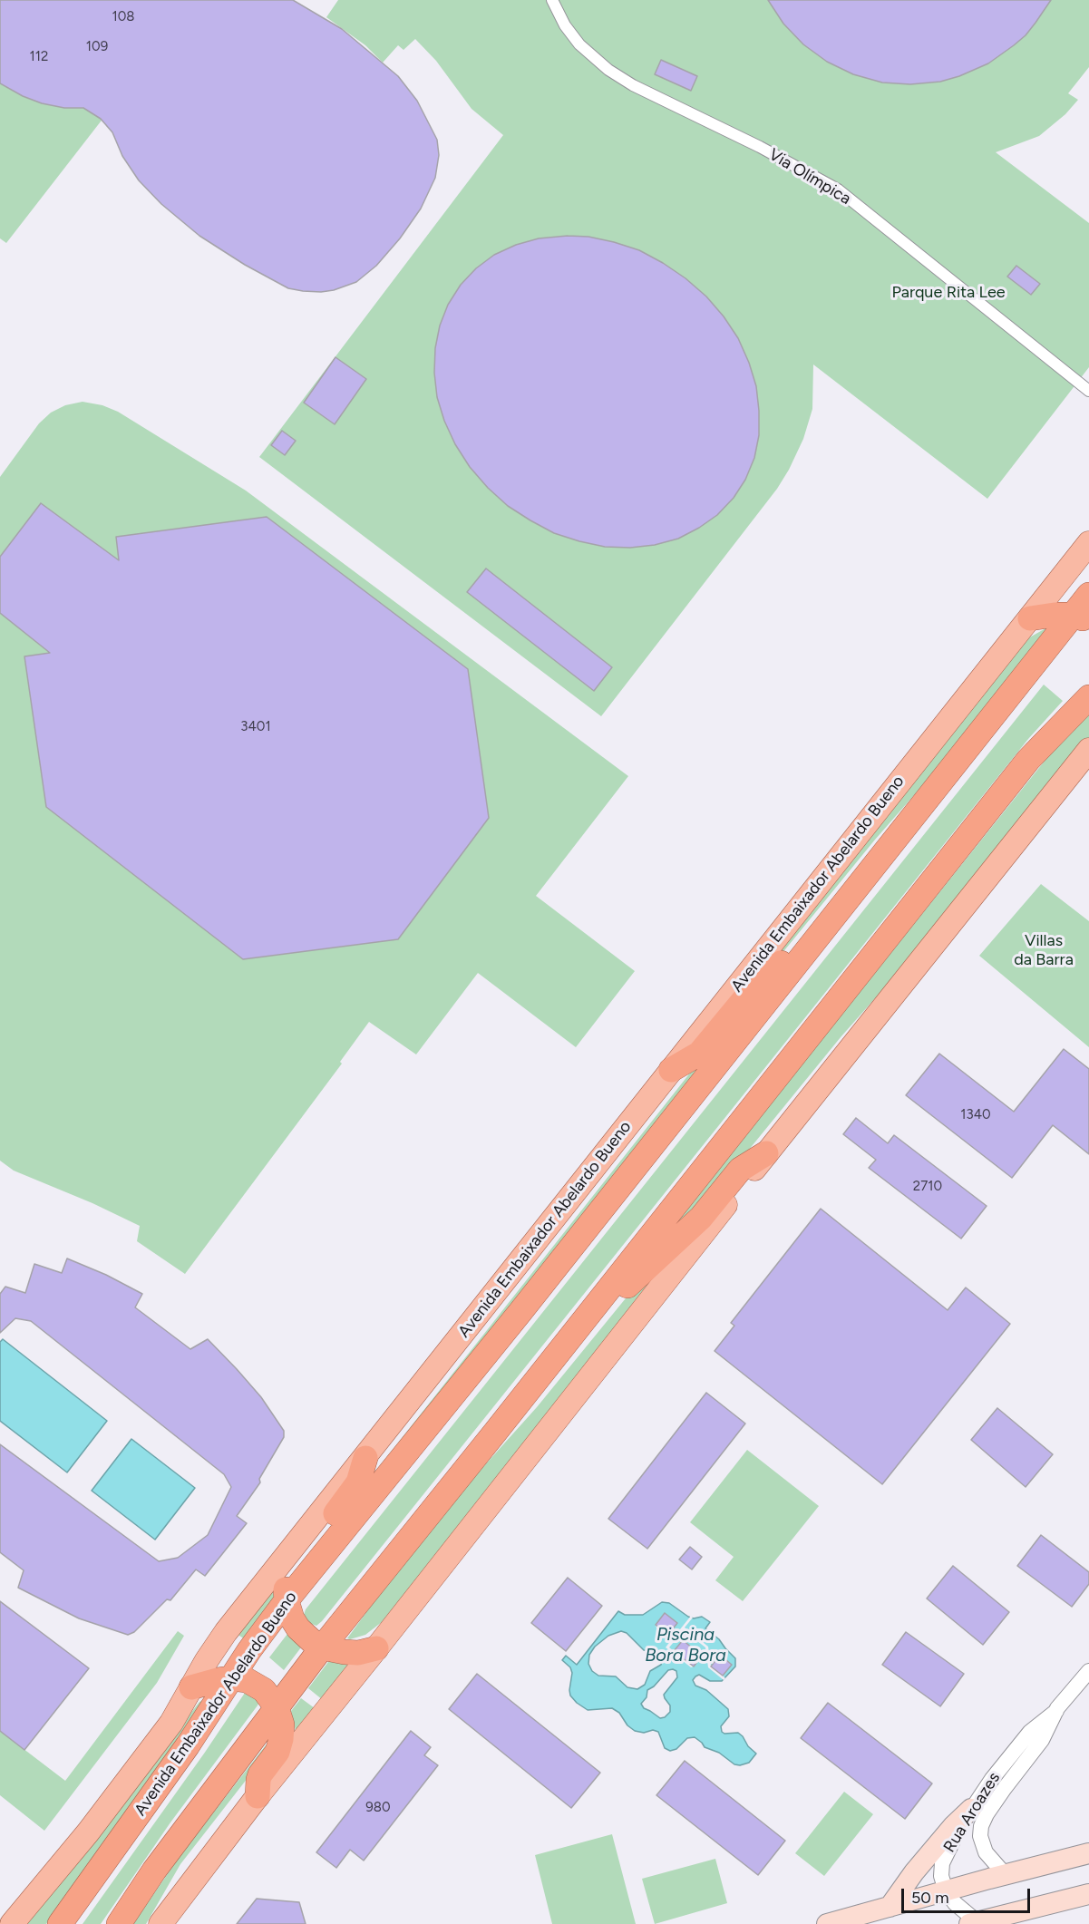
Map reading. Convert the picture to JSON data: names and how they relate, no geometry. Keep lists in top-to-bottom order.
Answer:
{
  "streets": {
    "highway": ["Avenida Embaixador Abelardo Bueno"],
    "street": ["Via Olímpica", "Rua Aroazes"]
  },
  "water": ["Piscina Bora Bora"],
  "parks": ["Parque Rita Lee", "Villas da Barra"],
  "house_numbers": [
    "108",
    "109",
    "112",
    "3401",
    "1340",
    "2710",
    "980"
  ],
  "scale_bar": "50 m"
}
